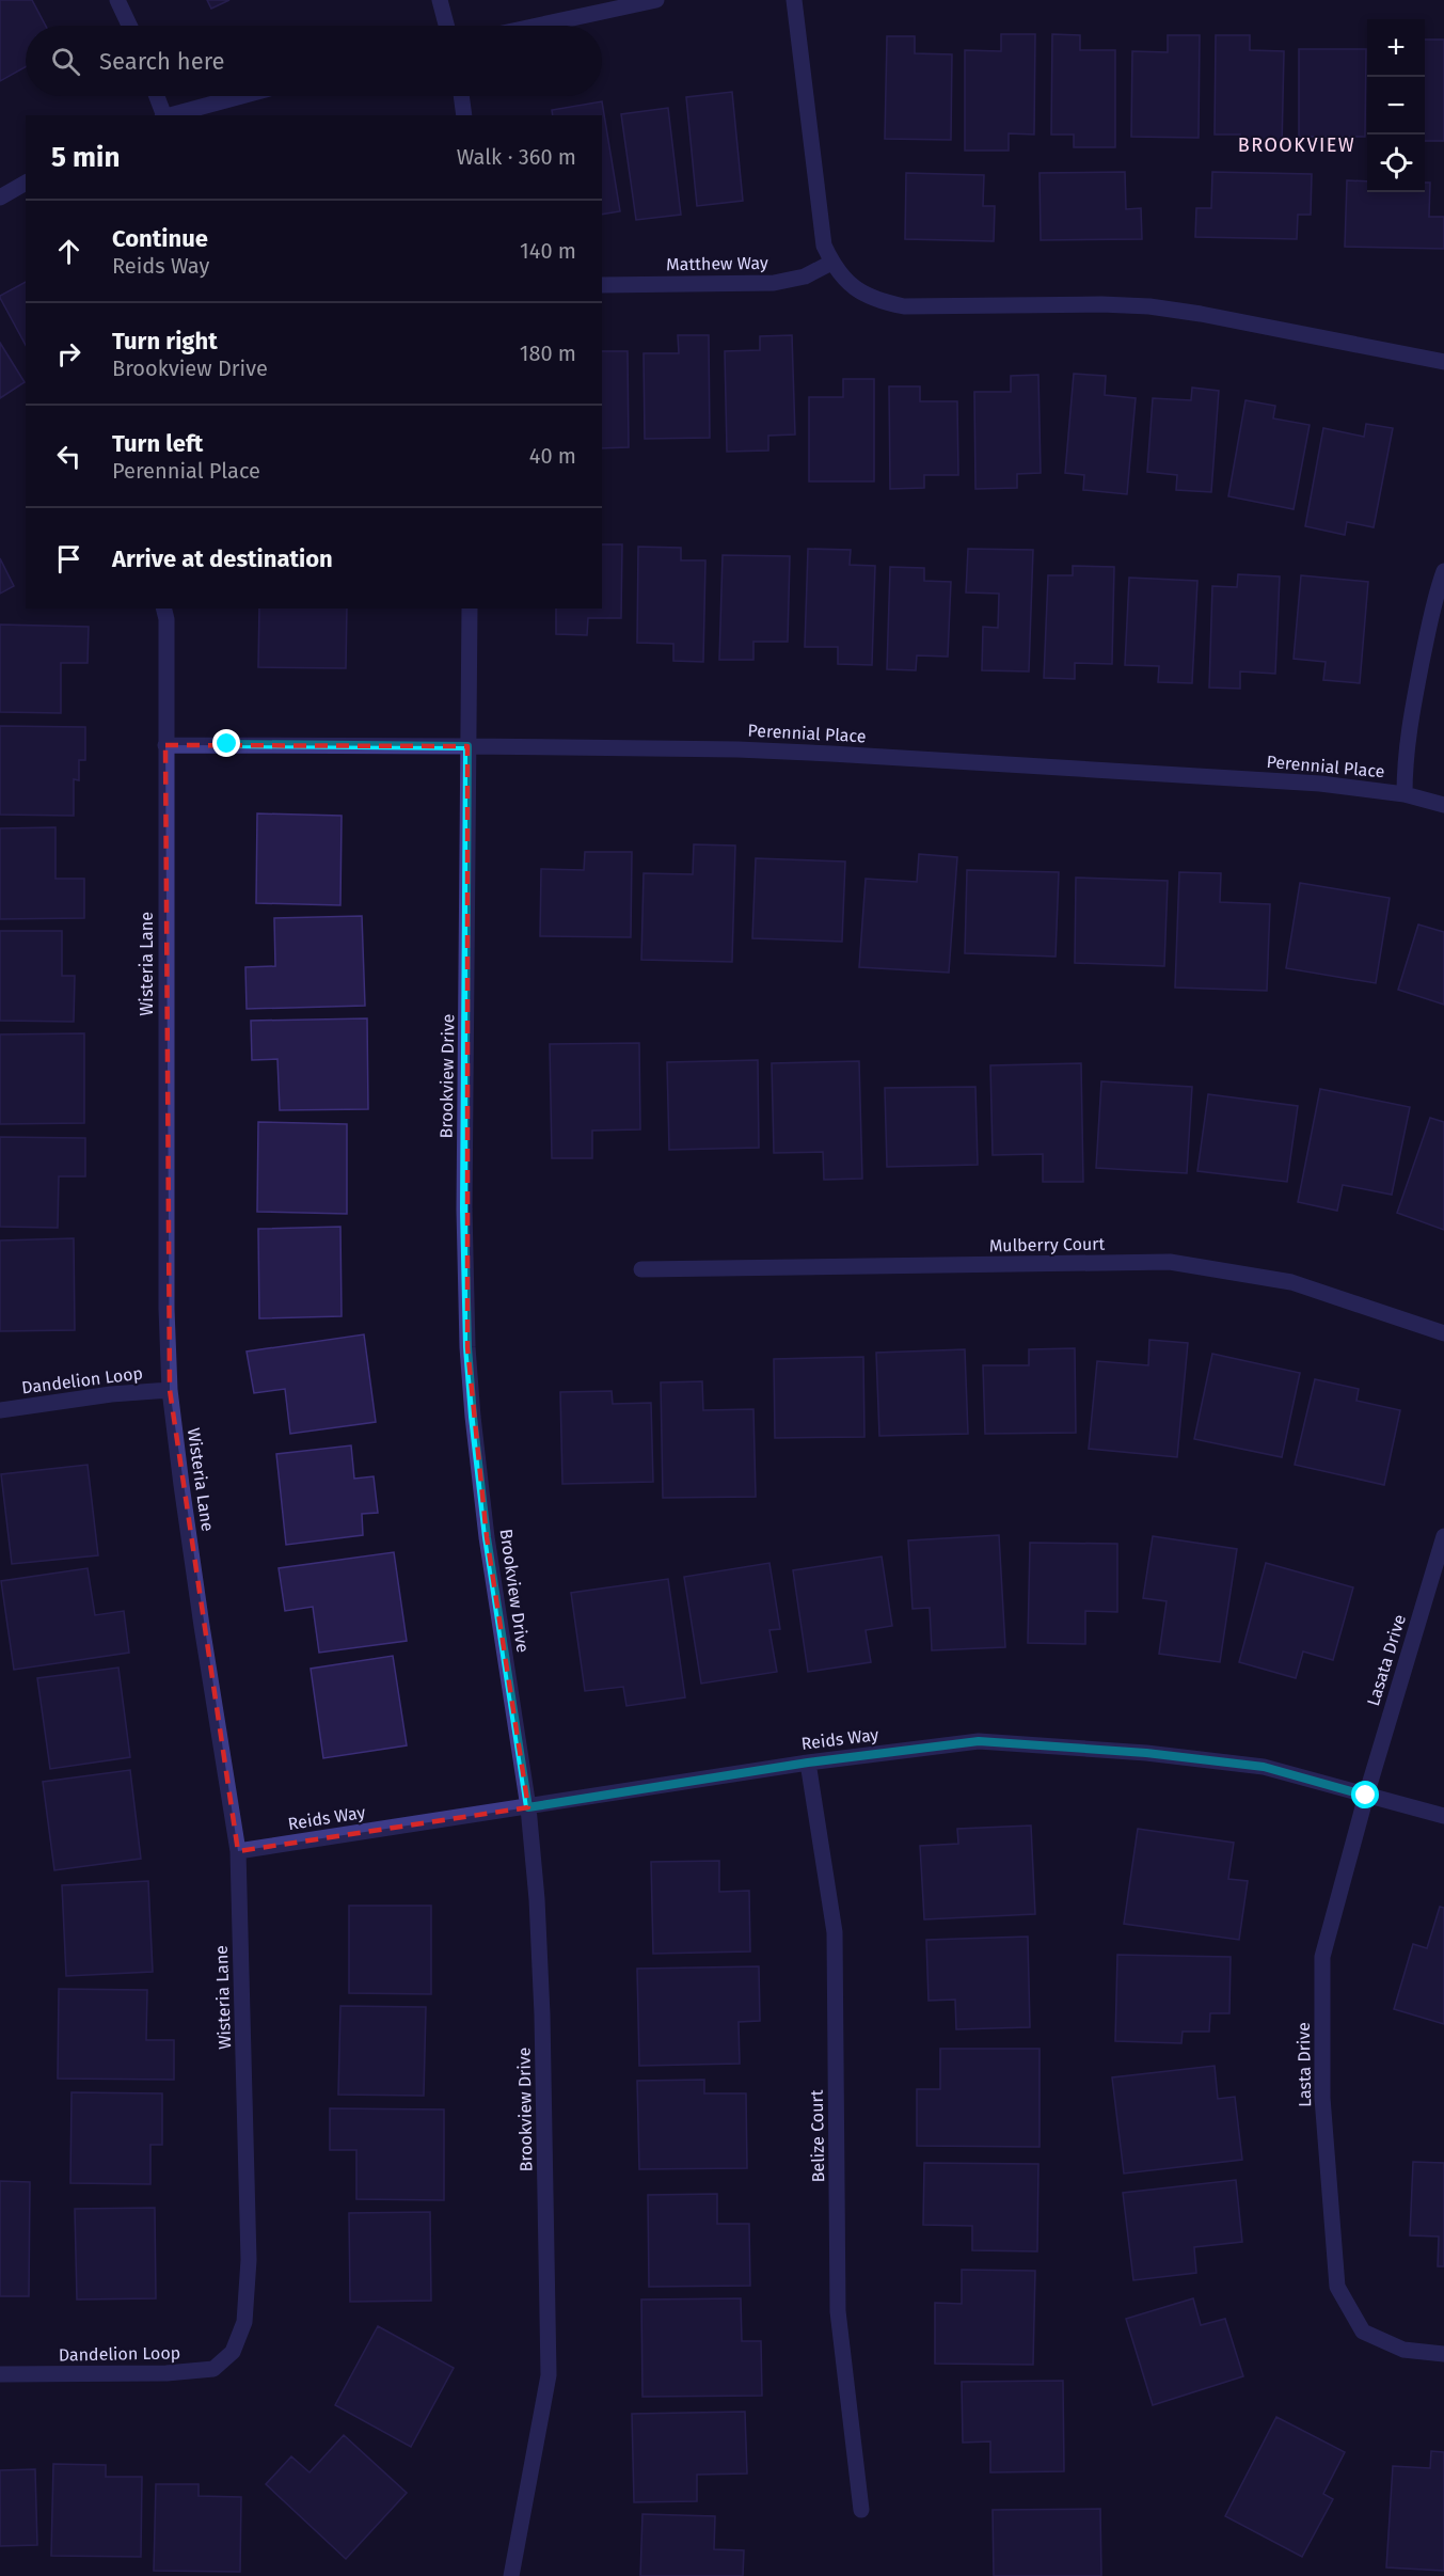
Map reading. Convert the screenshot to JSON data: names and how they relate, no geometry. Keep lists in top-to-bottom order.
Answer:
{
  "streets": {
    "street": [
      "Matthew Way",
      "Perennial Place",
      "Wisteria Lane",
      "Brookview Drive",
      "Mulberry Court",
      "Dandelion Loop",
      "Lasata Drive",
      "Reids Way",
      "Lasta Drive",
      "Belize Court"
    ]
  },
  "crossings": [
    ["Perennial Place", "Wisteria Lane"],
    ["Perennial Place", "Brookview Drive"],
    ["Wisteria Lane", "Dandelion Loop"],
    ["Wisteria Lane", "Reids Way"],
    ["Brookview Drive", "Reids Way"],
    ["Lasata Drive", "Reids Way"],
    ["Lasata Drive", "Lasta Drive"],
    ["Reids Way", "Lasta Drive"],
    ["Reids Way", "Belize Court"]
  ],
  "districts": ["BROOKVIEW"],
  "page": {
    "map_buttons": ["+", "−"],
    "search": "Search here",
    "heading": ["5 min", "Walk · 360 m"],
    "list": [
      ["Continue", "Reids Way", "140 m"],
      ["Turn right", "Brookview Drive", "180 m"],
      ["Turn left", "Perennial Place", "40 m"],
      "Arrive at destination"
    ]
  }
}
